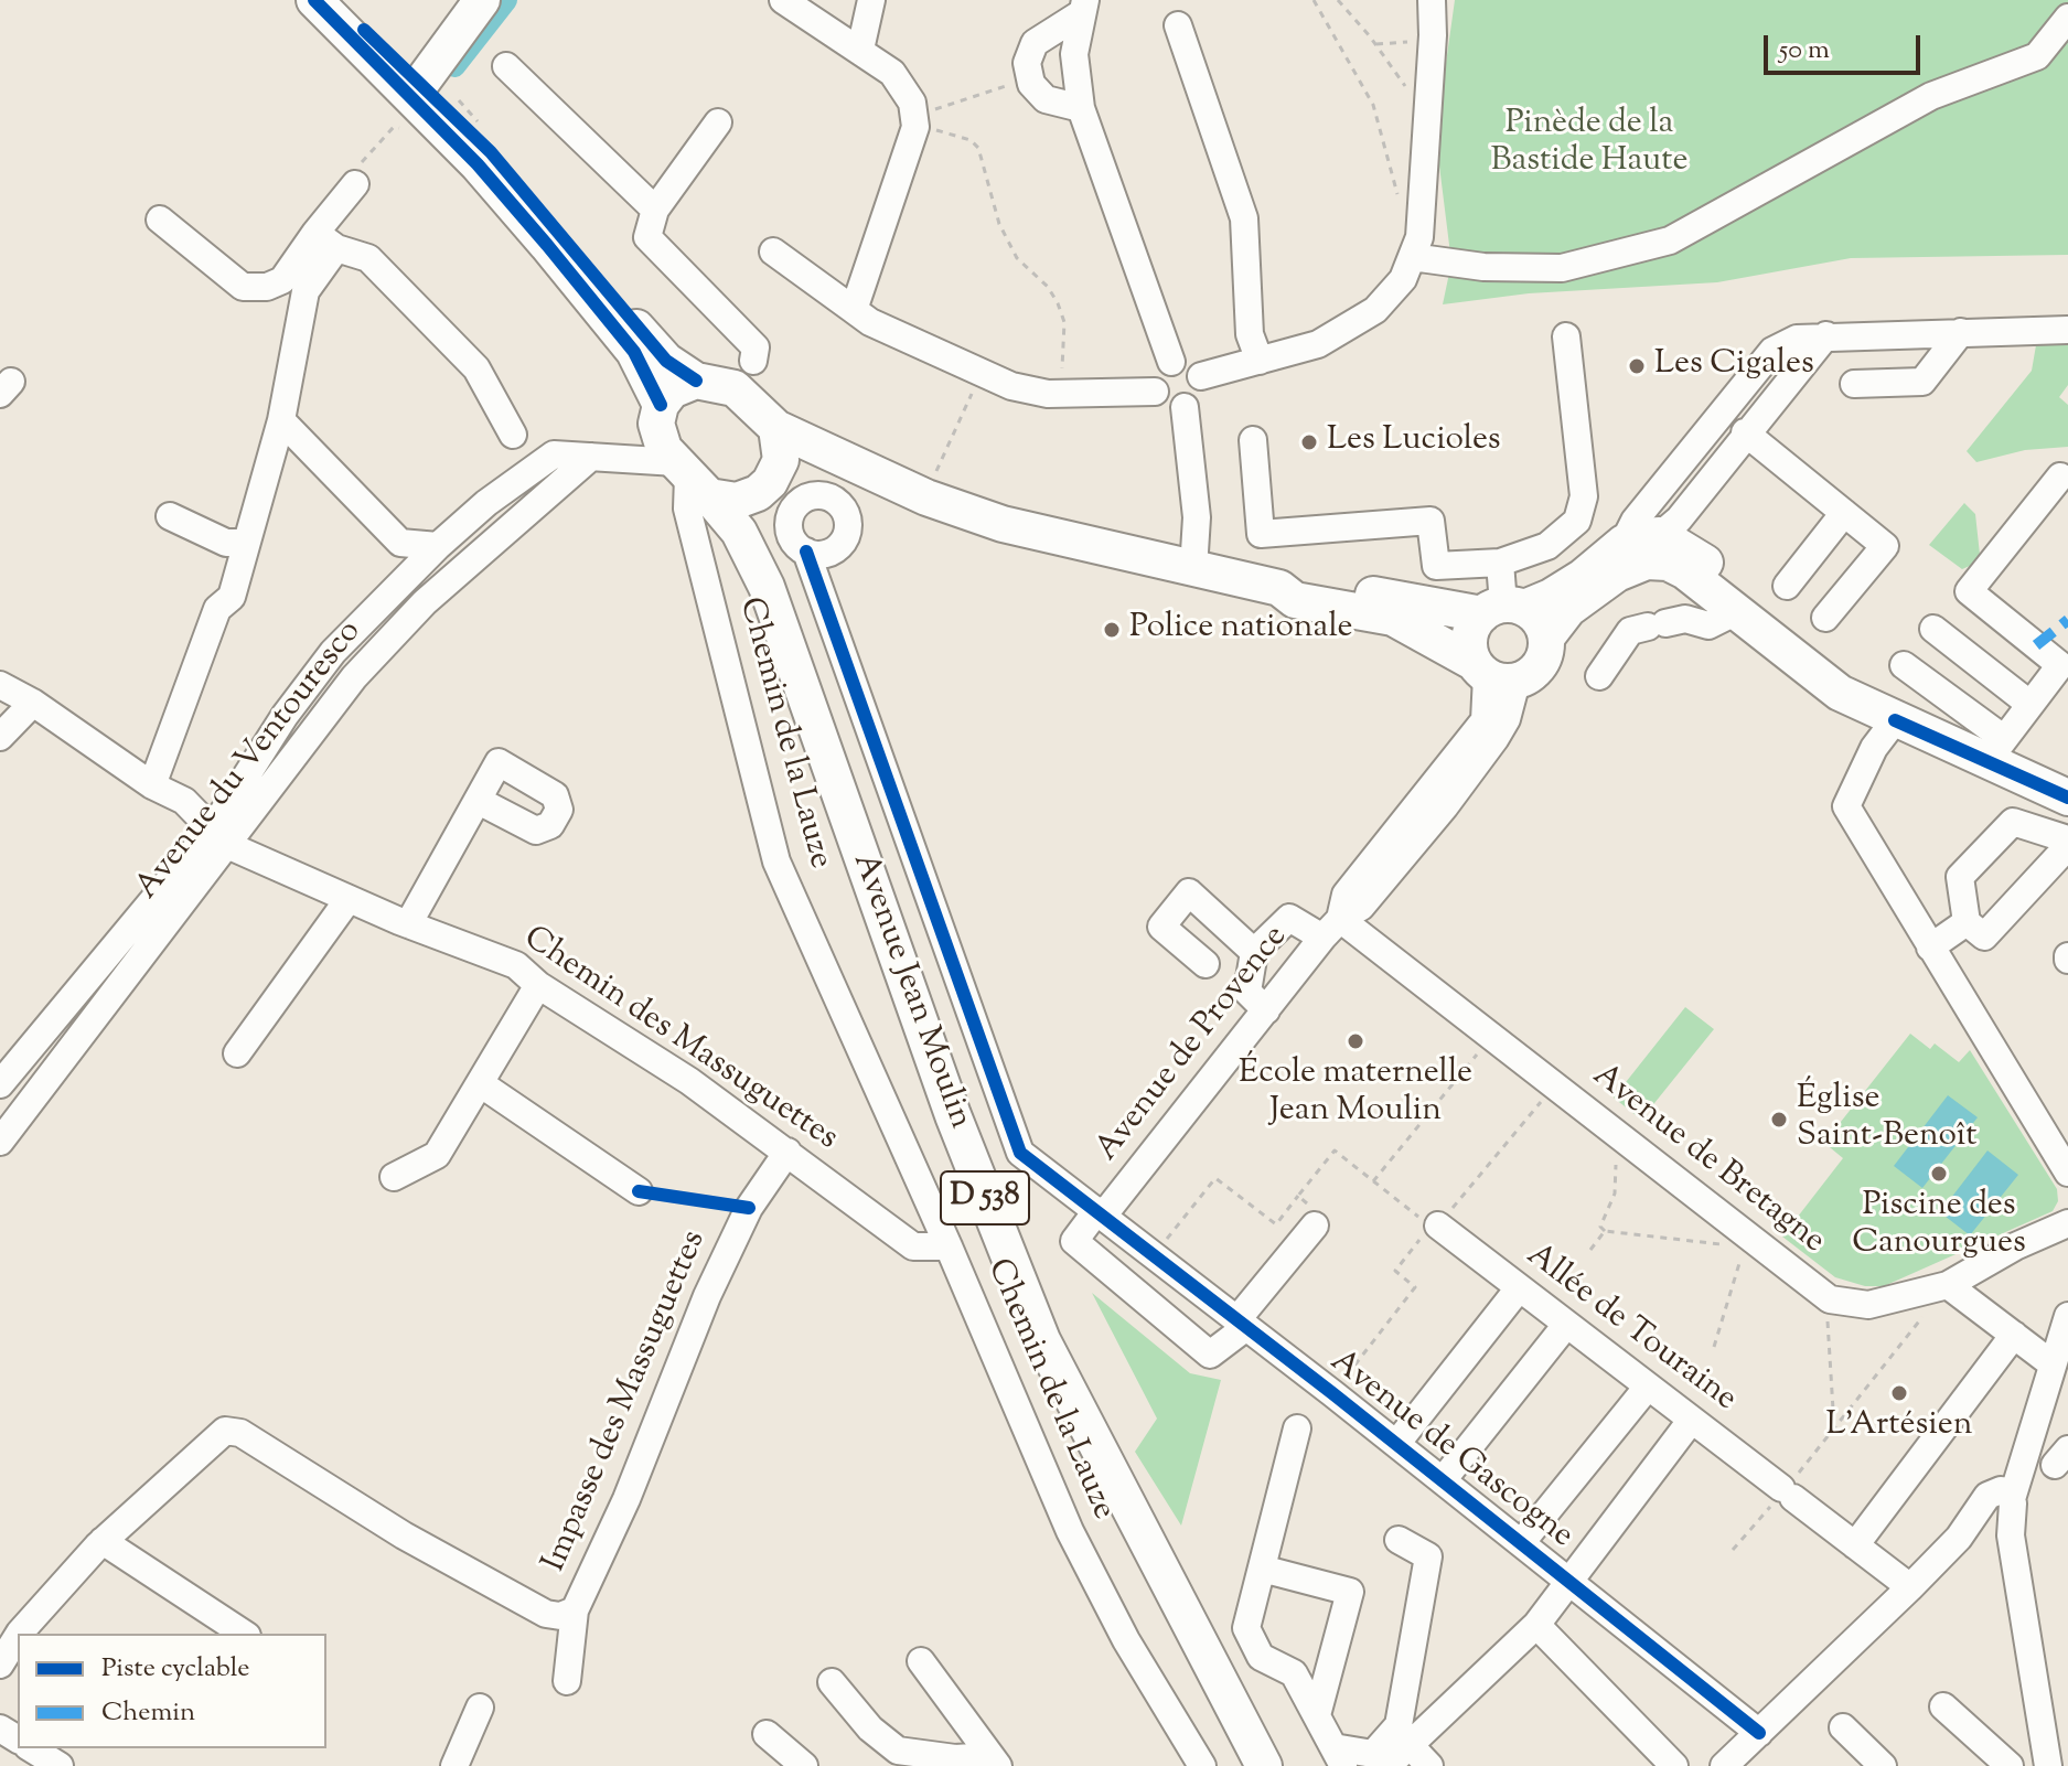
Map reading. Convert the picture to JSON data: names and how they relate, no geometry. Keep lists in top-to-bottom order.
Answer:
{
  "streets": {
    "main road": ["Avenue Jean Moulin", "D 538"],
    "street": [
      "Chemin de la Lauze",
      "Avenue du Ventouresco",
      "Chemin des Massuguettes",
      "Avenue de Provence",
      "Avenue de Bretagne",
      "Allée de Touraine",
      "Impasse des Massuguettes",
      "Avenue de Gascogne"
    ]
  },
  "crossings": [
    ["Chemin de la Lauze", "Avenue du Ventouresco"],
    ["Chemin de la Lauze", "Avenue Jean Moulin"],
    ["Chemin de la Lauze", "Chemin des Massuguettes"],
    ["Avenue du Ventouresco", "Avenue Jean Moulin"],
    ["Avenue du Ventouresco", "Chemin des Massuguettes"],
    ["Chemin des Massuguettes", "Impasse des Massuguettes"],
    ["Avenue de Provence", "Avenue de Bretagne"],
    ["Avenue de Provence", "Avenue de Gascogne"]
  ],
  "parks": ["Pinède de la Bastide Haute"],
  "places": [
    "Les Cigales",
    "Les Lucioles",
    "Police nationale",
    "École maternelle Jean Moulin",
    "Église Saint-Benoît",
    "Piscine des Canourgues",
    "L'Artésien"
  ],
  "legend": ["Piste cyclable", "Chemin"],
  "scale_bar": "50 m"
}
